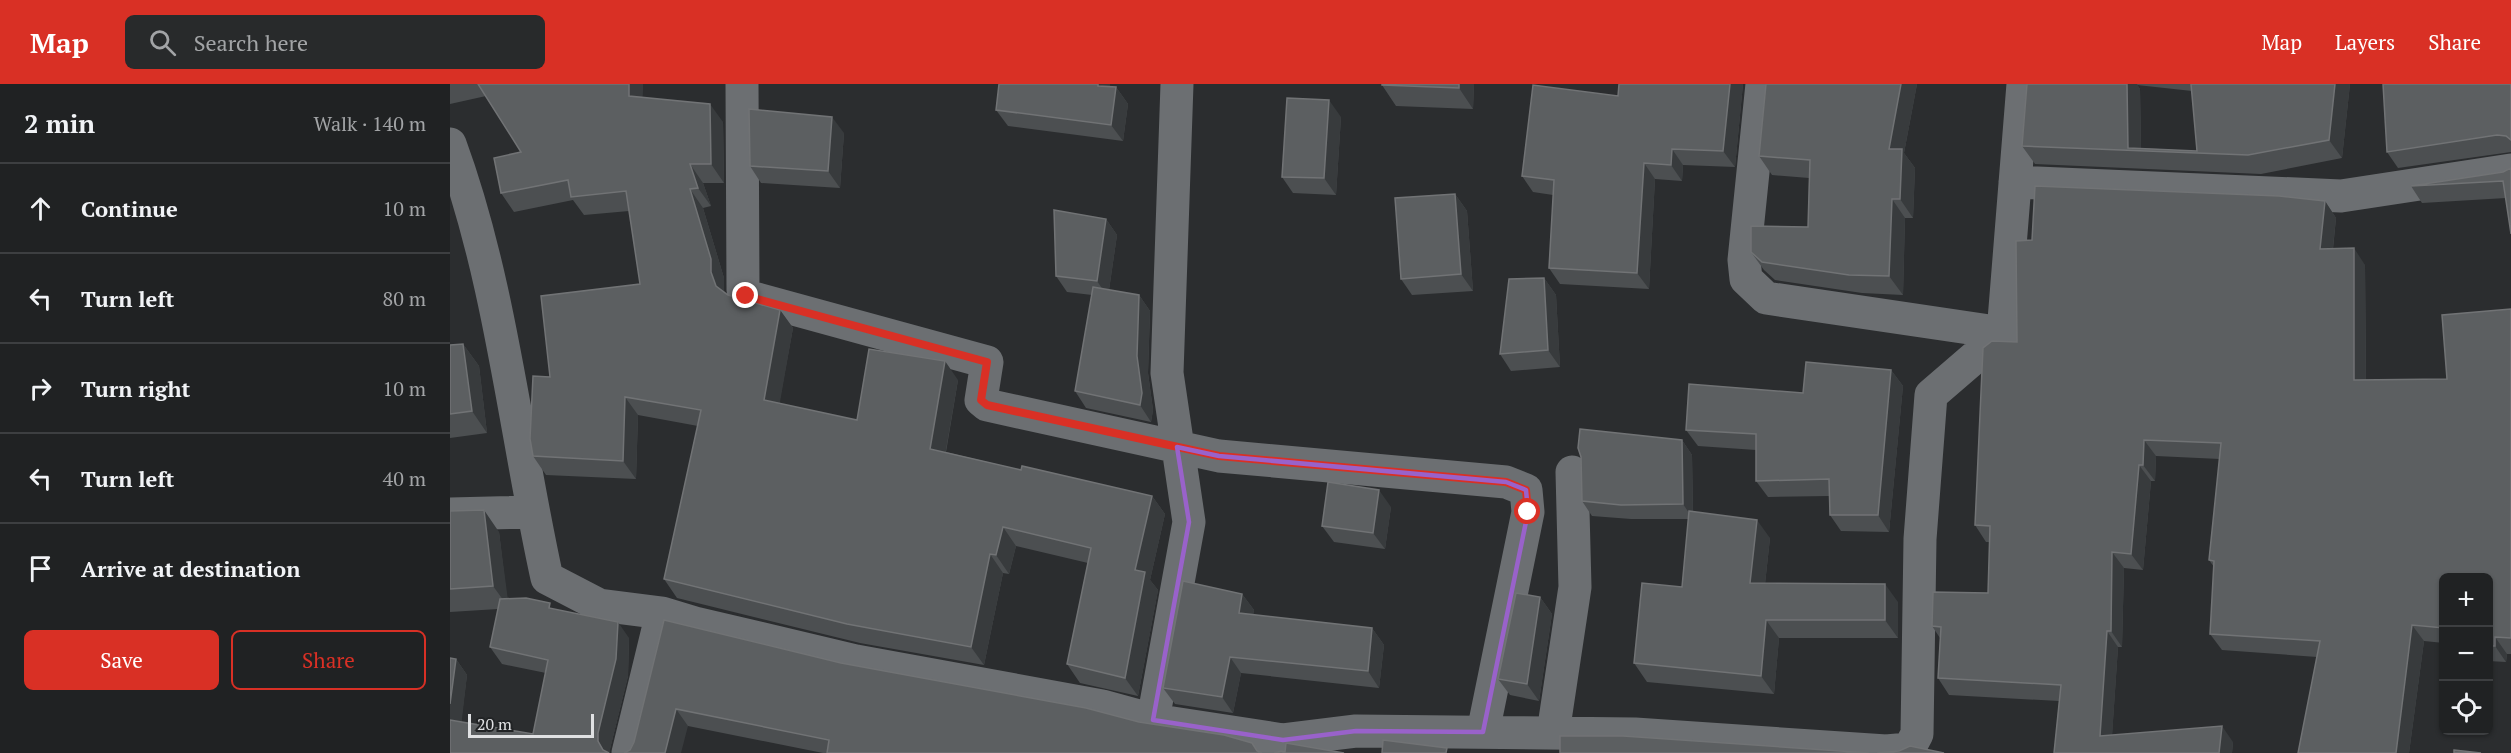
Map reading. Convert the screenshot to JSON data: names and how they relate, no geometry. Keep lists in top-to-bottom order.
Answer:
{
  "scale_bar": "20 m",
  "page": {
    "header": "Map",
    "search": "Search here",
    "nav": ["Map", "Layers", "Share"],
    "heading": ["2 min", "Walk · 140 m"],
    "list": [
      ["Continue", "10 m"],
      ["Turn left", "80 m"],
      ["Turn right", "10 m"],
      ["Turn left", "40 m"],
      "Arrive at destination"
    ],
    "map_buttons": ["+", "−"],
    "buttons": ["Save", "Share"],
    "scale": "20 m"
  }
}
